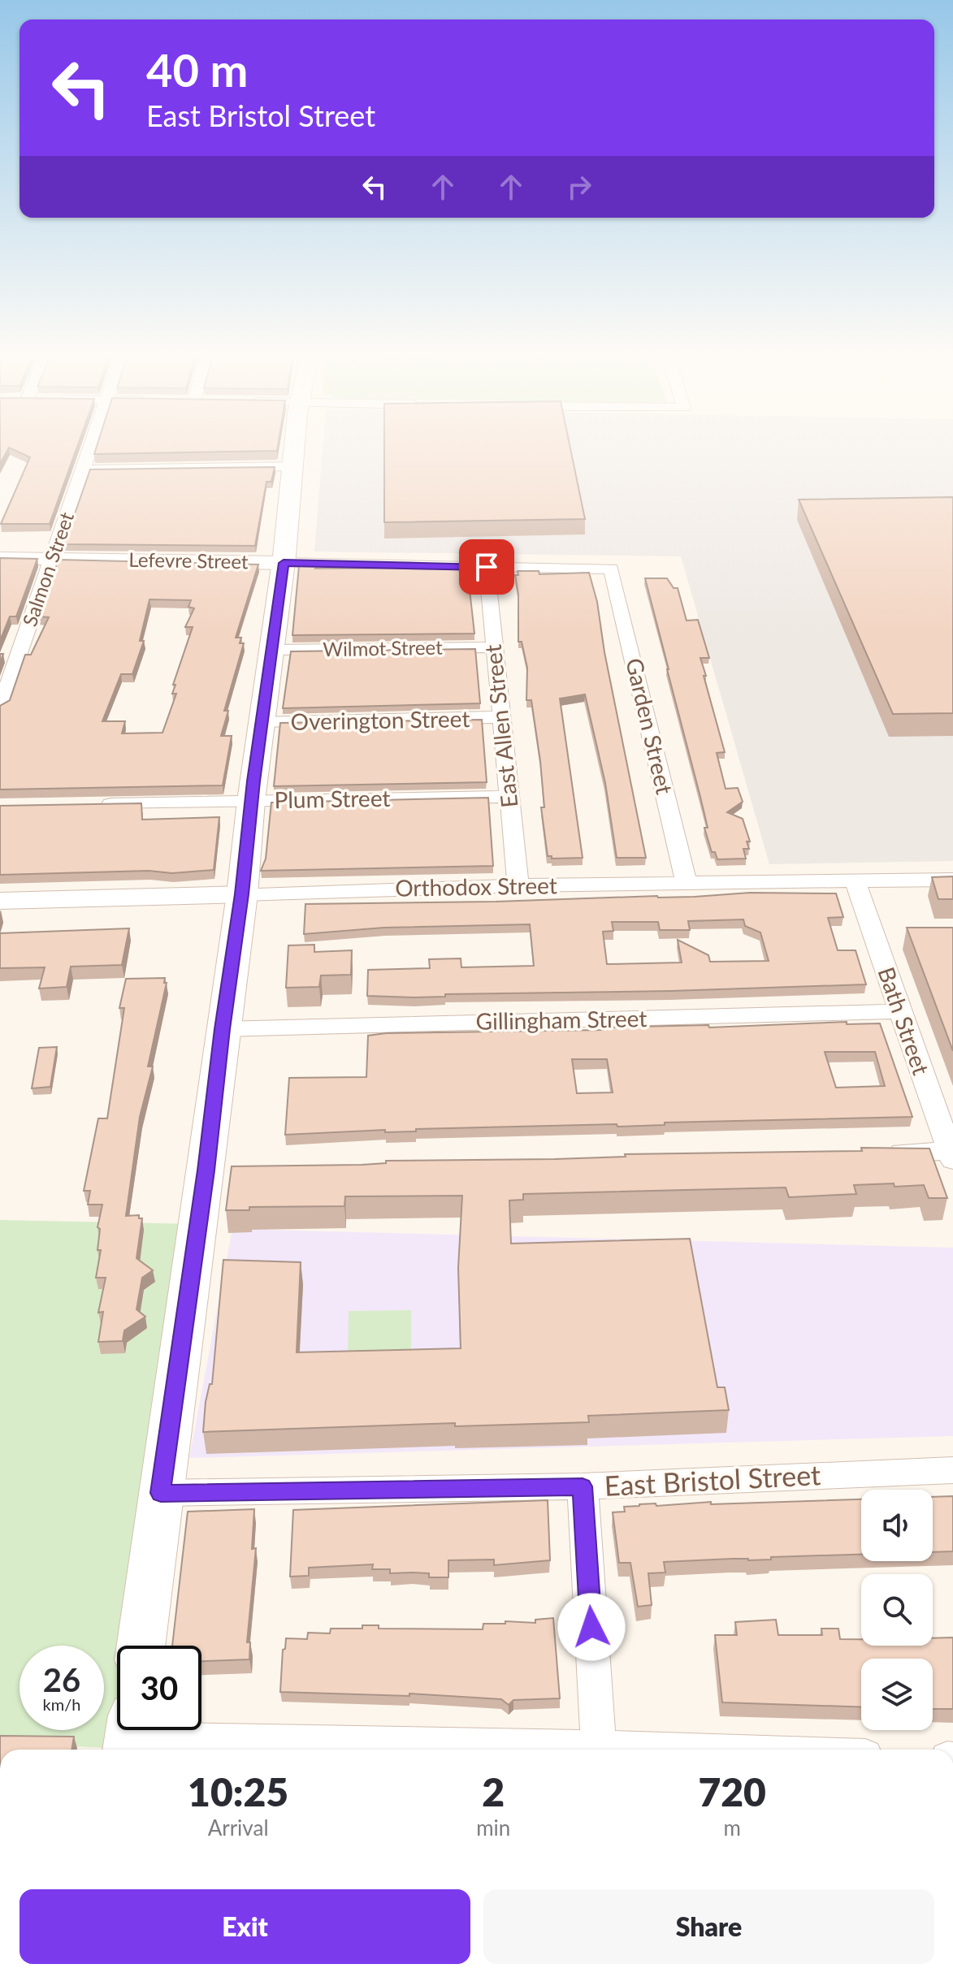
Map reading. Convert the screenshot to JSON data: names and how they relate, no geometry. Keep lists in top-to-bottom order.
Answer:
{
  "streets": {
    "street": [
      "Lefevre Street",
      "Salmon Street",
      "Wilmot Street",
      "Overington Street",
      "East Allen Street",
      "Garden Street",
      "Plum Street",
      "Orthodox Street",
      "Gillingham Street",
      "Bath Street",
      "East Bristol Street"
    ]
  },
  "crossings": [
    ["Lefevre Street", "Salmon Street"],
    ["Lefevre Street", "East Allen Street"],
    ["Lefevre Street", "Garden Street"],
    ["Wilmot Street", "East Allen Street"],
    ["Overington Street", "East Allen Street"],
    ["East Allen Street", "Plum Street"],
    ["East Allen Street", "Orthodox Street"],
    ["Garden Street", "Orthodox Street"],
    ["Orthodox Street", "Bath Street"],
    ["Gillingham Street", "Bath Street"]
  ],
  "page": {
    "turn": ["40 m", "East Bristol Street"],
    "speed": "26 km/h",
    "limit": "30",
    "eta": [
      "10:25",
      "Arrival",
      "2",
      "min",
      "720",
      "m"
    ],
    "buttons": ["Exit", "Share"]
  }
}
